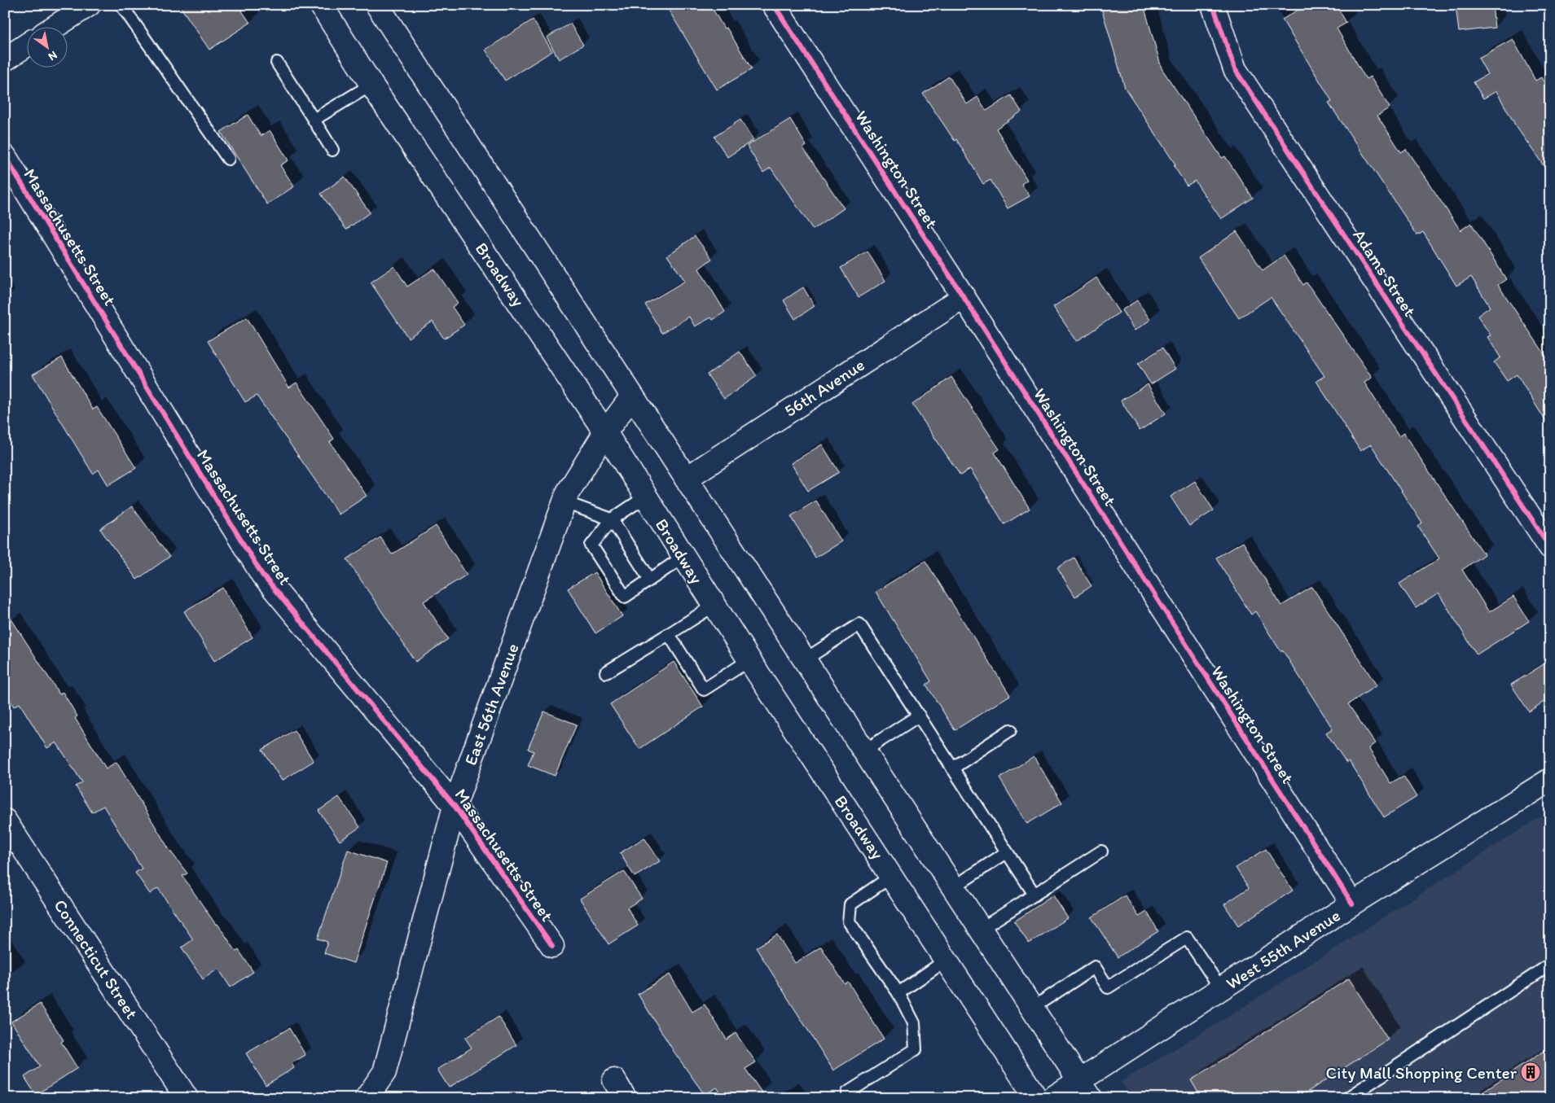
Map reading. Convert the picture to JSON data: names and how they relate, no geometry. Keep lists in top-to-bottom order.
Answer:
{
  "streets": {
    "street": [
      "Washington Street",
      "Massachusetts Street",
      "Adams Street",
      "Broadway",
      "56th Avenue",
      "East 56th Avenue",
      "West 55th Avenue",
      "Connecticut Street"
    ]
  },
  "crossings": [
    ["Washington Street", "56th Avenue"],
    ["Washington Street", "West 55th Avenue"],
    ["Massachusetts Street", "East 56th Avenue"],
    ["Broadway", "East 56th Avenue"]
  ],
  "places": {
    "building": ["City Mall Shopping Center"]
  },
  "north": "bottom right"
}
